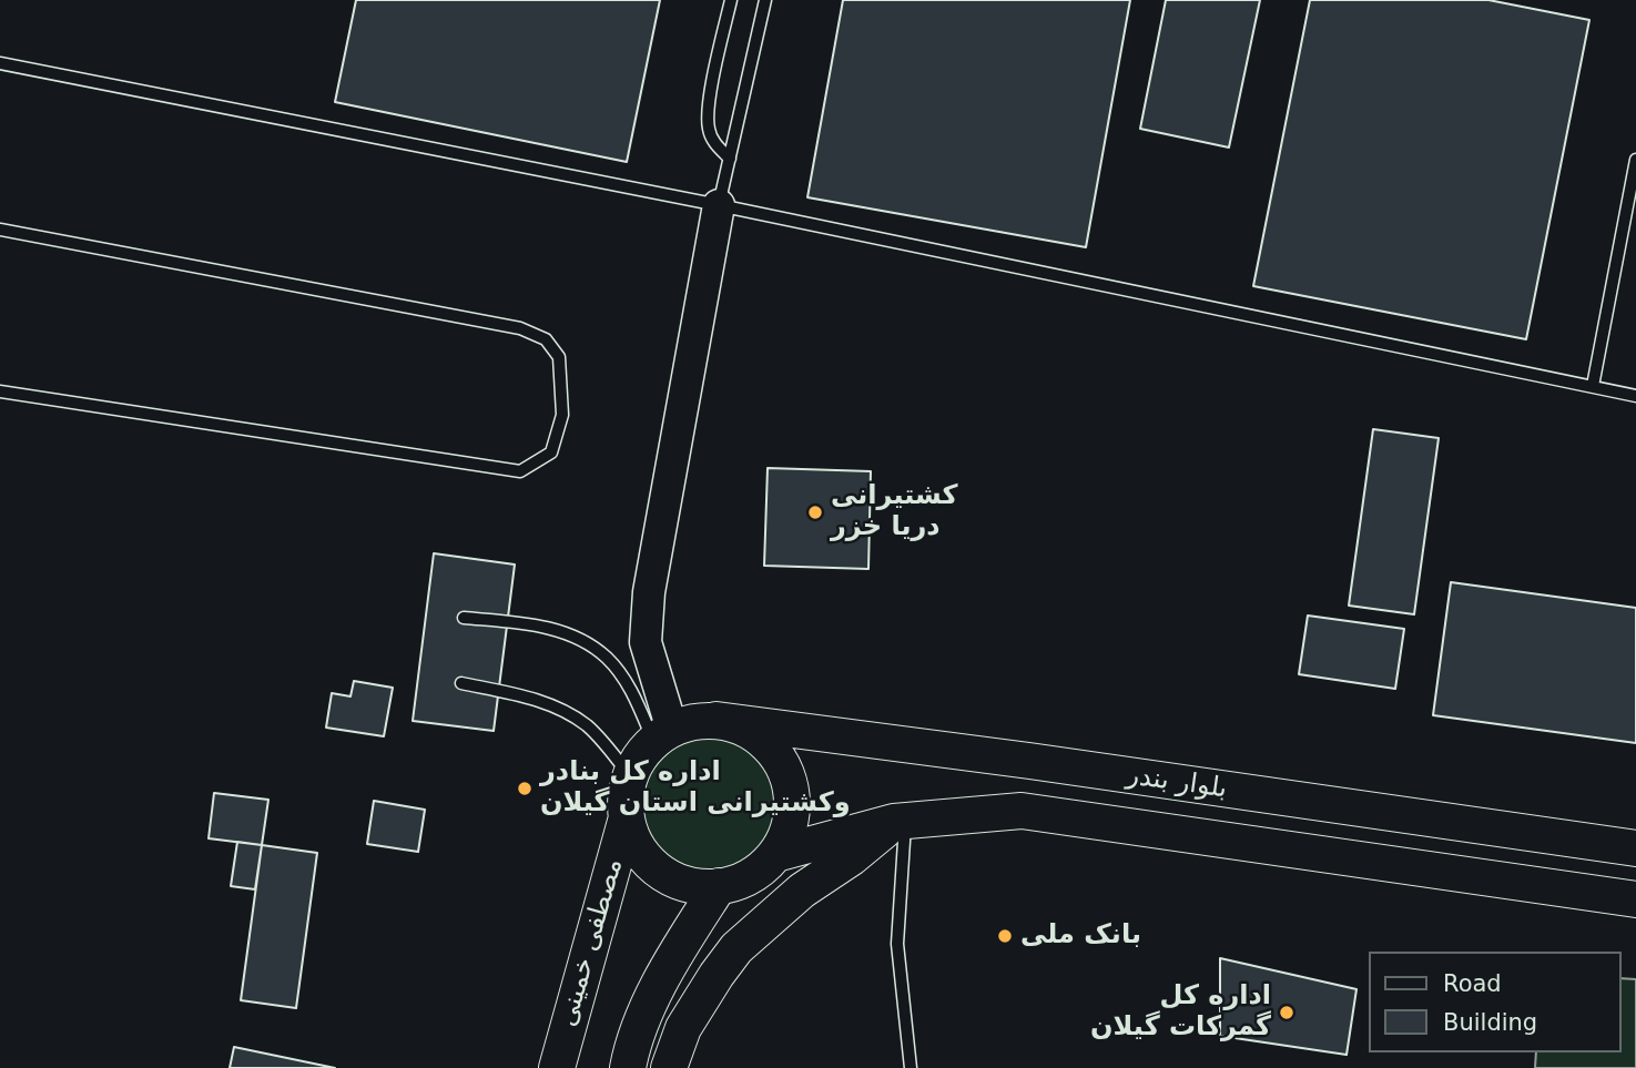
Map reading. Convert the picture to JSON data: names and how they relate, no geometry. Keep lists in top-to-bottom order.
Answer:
{
  "streets": {
    "main road": ["بلوار بندر", "مصطفی خمینی"]
  },
  "crossings": [
    ["بلوار بندر", "مصطفی خمینی"]
  ],
  "places": [
    "کشتیرانی دریا خزر",
    "اداره کل بنادر وکشتیرانی استان گیلان",
    "بانک ملی",
    "اداره کل گمرکات گیلان"
  ],
  "legend": ["Road", "Building"]
}
